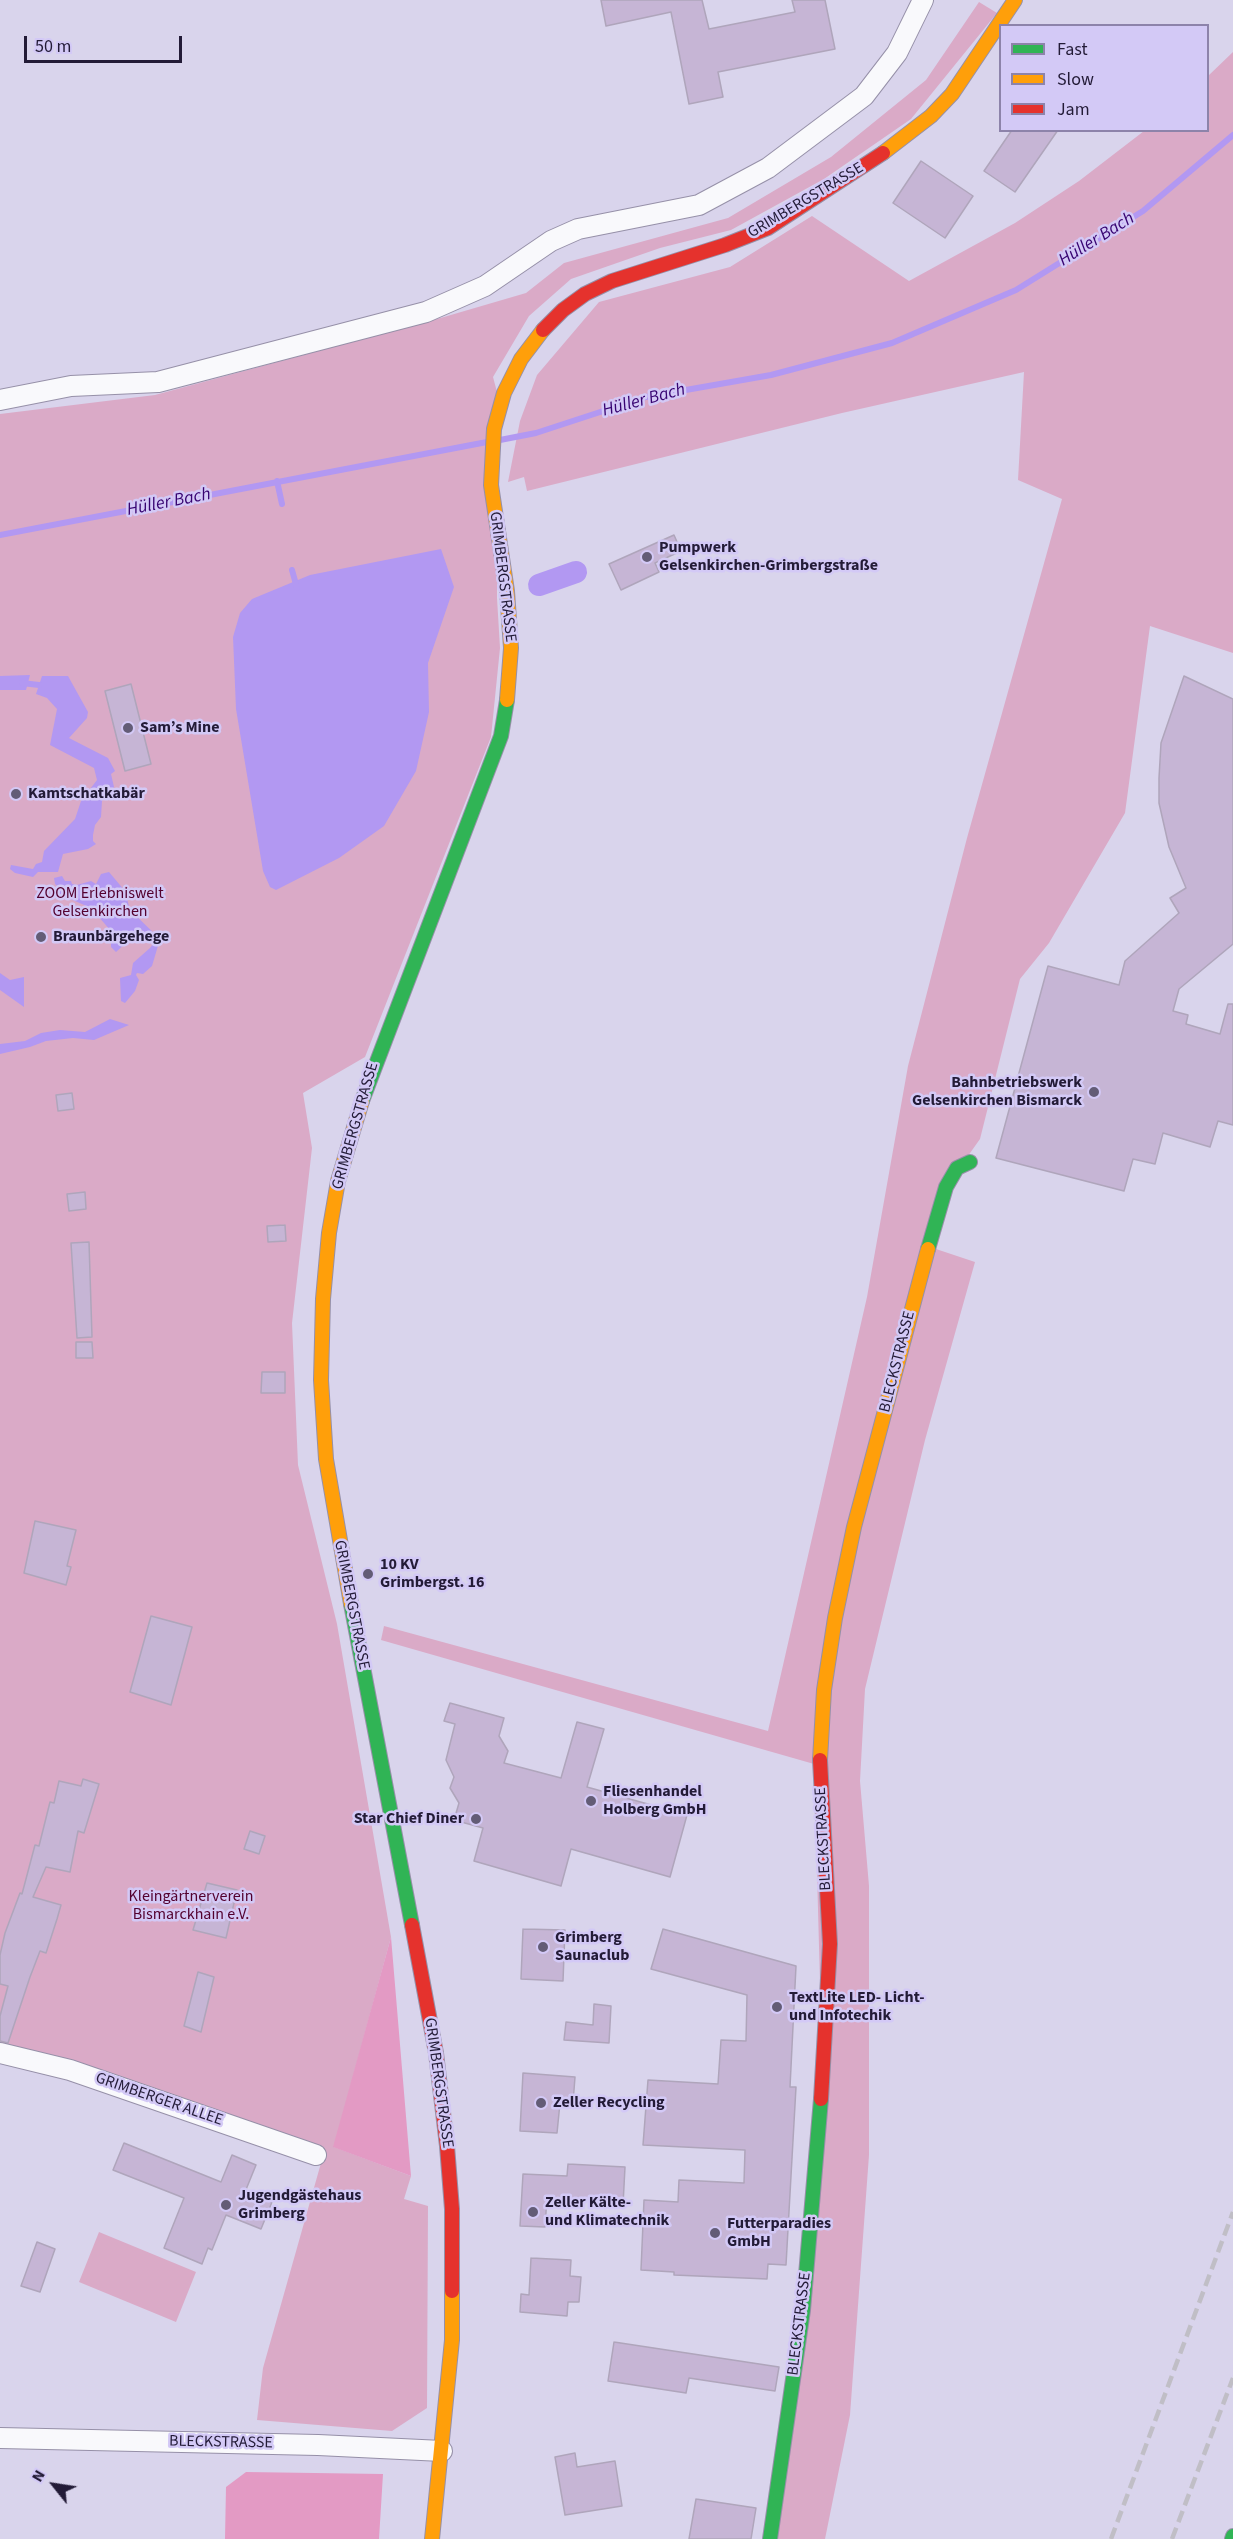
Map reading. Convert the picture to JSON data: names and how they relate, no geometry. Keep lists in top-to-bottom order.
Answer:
{
  "streets": {
    "street": ["GRIMBERGSTRASSE", "BLECKSTRASSE", "GRIMBERGER ALLEE"]
  },
  "crossings": [
    ["GRIMBERGSTRASSE", "BLECKSTRASSE"]
  ],
  "water": ["Hüller Bach"],
  "parks": ["ZOOM Erlebniswelt Gelsenkirchen", "Kleingärtnerverein Bismarckhain e.V."],
  "places": [
    "Pumpwerk Gelsenkirchen-Grimbergstraße",
    "Sam’s Mine",
    "Kamtschatkabär",
    "Braunbärgehege",
    "Bahnbetriebswerk Gelsenkirchen Bismarck",
    "10 KV Grimbergst. 16",
    "Fliesenhandel Holberg GmbH",
    "Star Chief Diner",
    "Grimberg Saunaclub",
    "TextLite LED- Licht- und Infotechik",
    "Zeller Recycling",
    "Jugendgästehaus Grimberg",
    "Zeller Kälte- und Klimatechnik",
    "Futterparadies GmbH"
  ],
  "legend": ["Fast", "Slow", "Jam"],
  "scale_bar": "50 m",
  "north": "top left"
}
